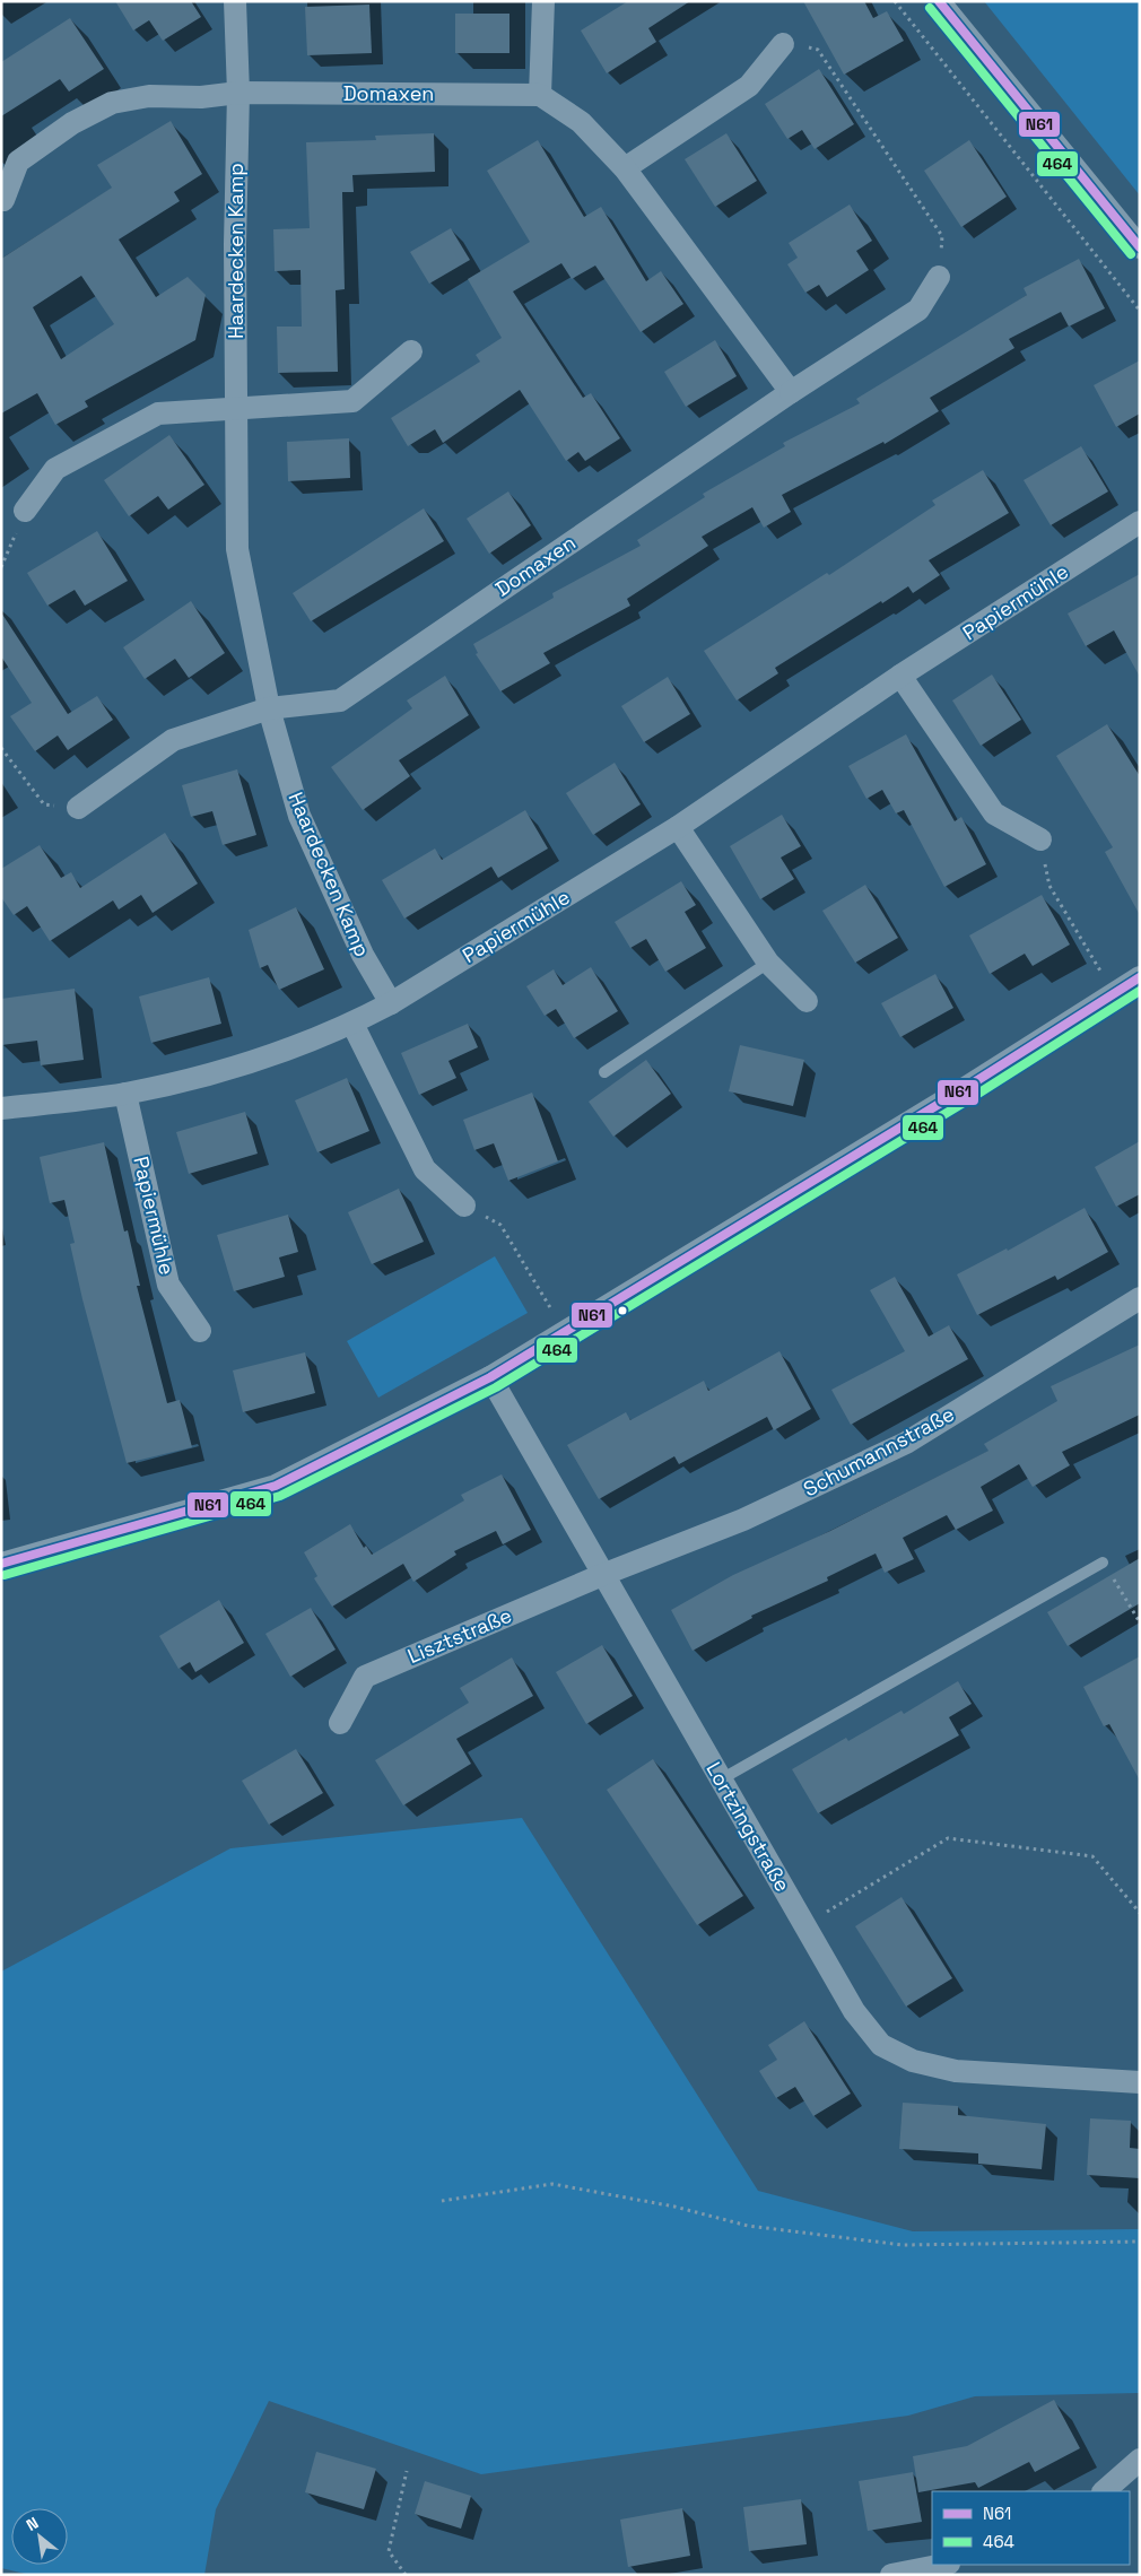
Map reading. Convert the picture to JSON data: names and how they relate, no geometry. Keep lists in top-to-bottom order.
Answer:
{
  "streets": {
    "street": [
      "Domaxen",
      "Haardecken Kamp",
      "Papiermühle",
      "Schumannstraße",
      "Lisztstraße",
      "Lortzingstraße"
    ]
  },
  "crossings": [
    ["Domaxen", "Haardecken Kamp"],
    ["Haardecken Kamp", "Papiermühle"],
    ["Schumannstraße", "Lisztstraße"],
    ["Schumannstraße", "Lortzingstraße"],
    ["Lisztstraße", "Lortzingstraße"]
  ],
  "lines": ["transit line N61", "transit line 464"],
  "legend": ["N61", "464"],
  "north": "top left"
}
